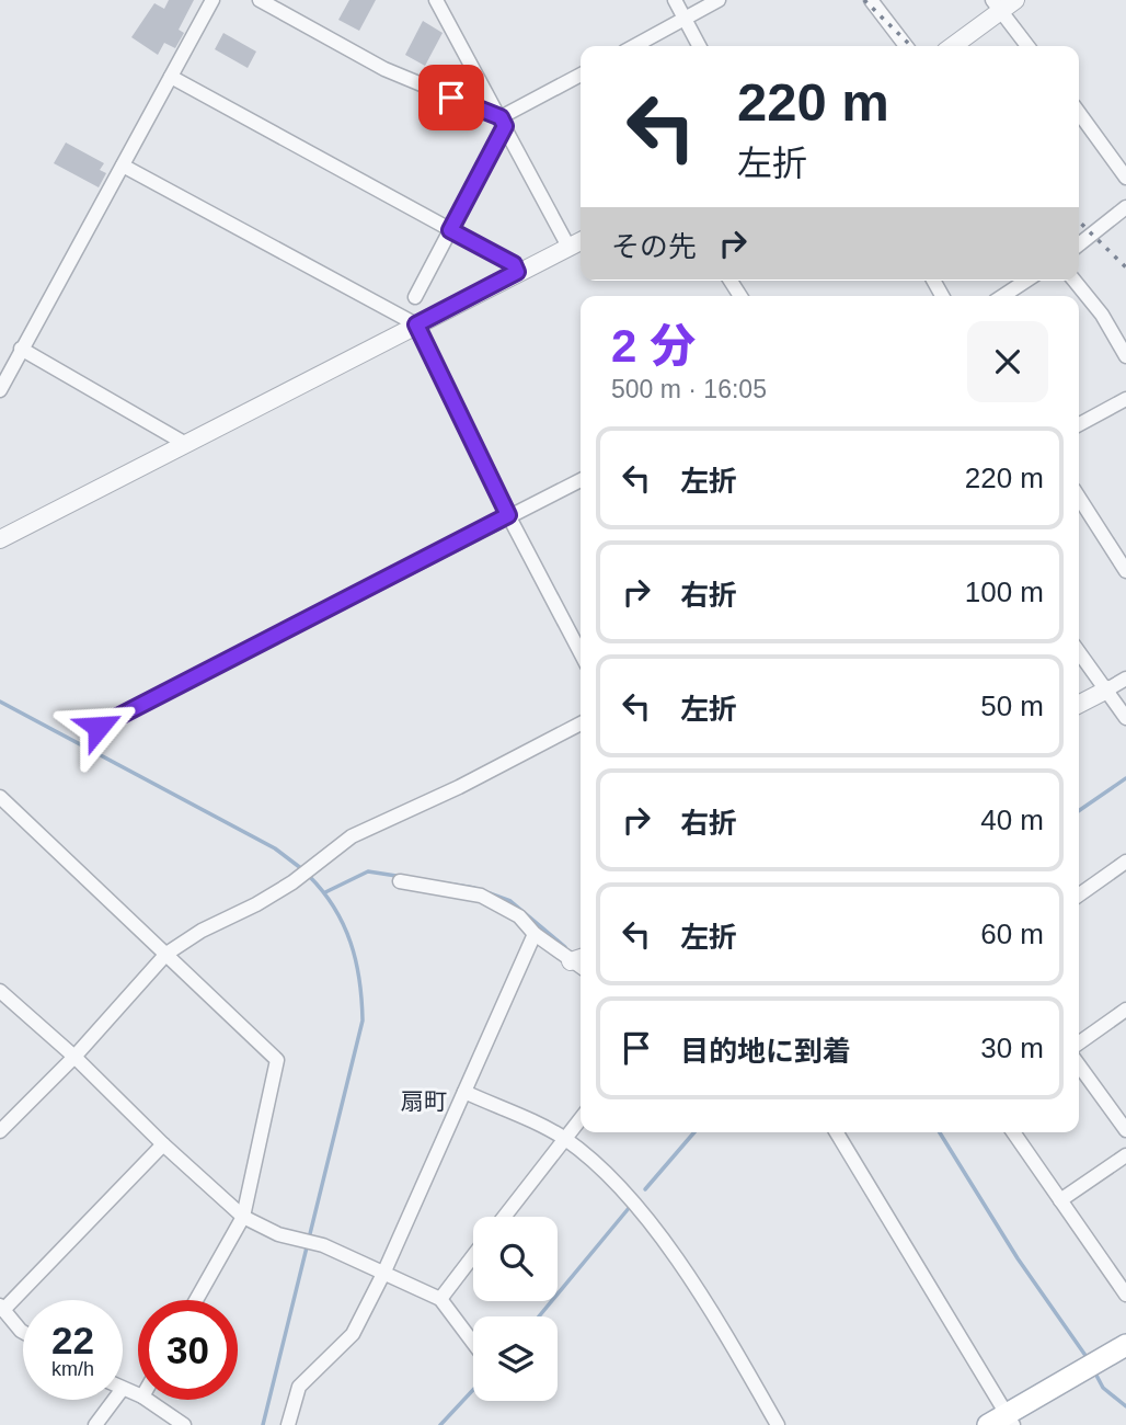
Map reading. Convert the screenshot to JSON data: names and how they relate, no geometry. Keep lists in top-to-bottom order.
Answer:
{
  "districts": ["扇町"],
  "page": {
    "turn": ["220 m", "左折"],
    "then": "その先",
    "heading": ["2 分", "500 m · 16:05"],
    "list": [
      {
        "name": "左折",
        "value": "220 m"
      },
      {
        "name": "右折",
        "value": "100 m"
      },
      {
        "name": "左折",
        "value": "50 m"
      },
      {
        "name": "右折",
        "value": "40 m"
      },
      {
        "name": "左折",
        "value": "60 m"
      },
      {
        "name": "目的地に到着",
        "value": "30 m"
      }
    ],
    "speed": "22 km/h",
    "limit": "30"
  }
}
